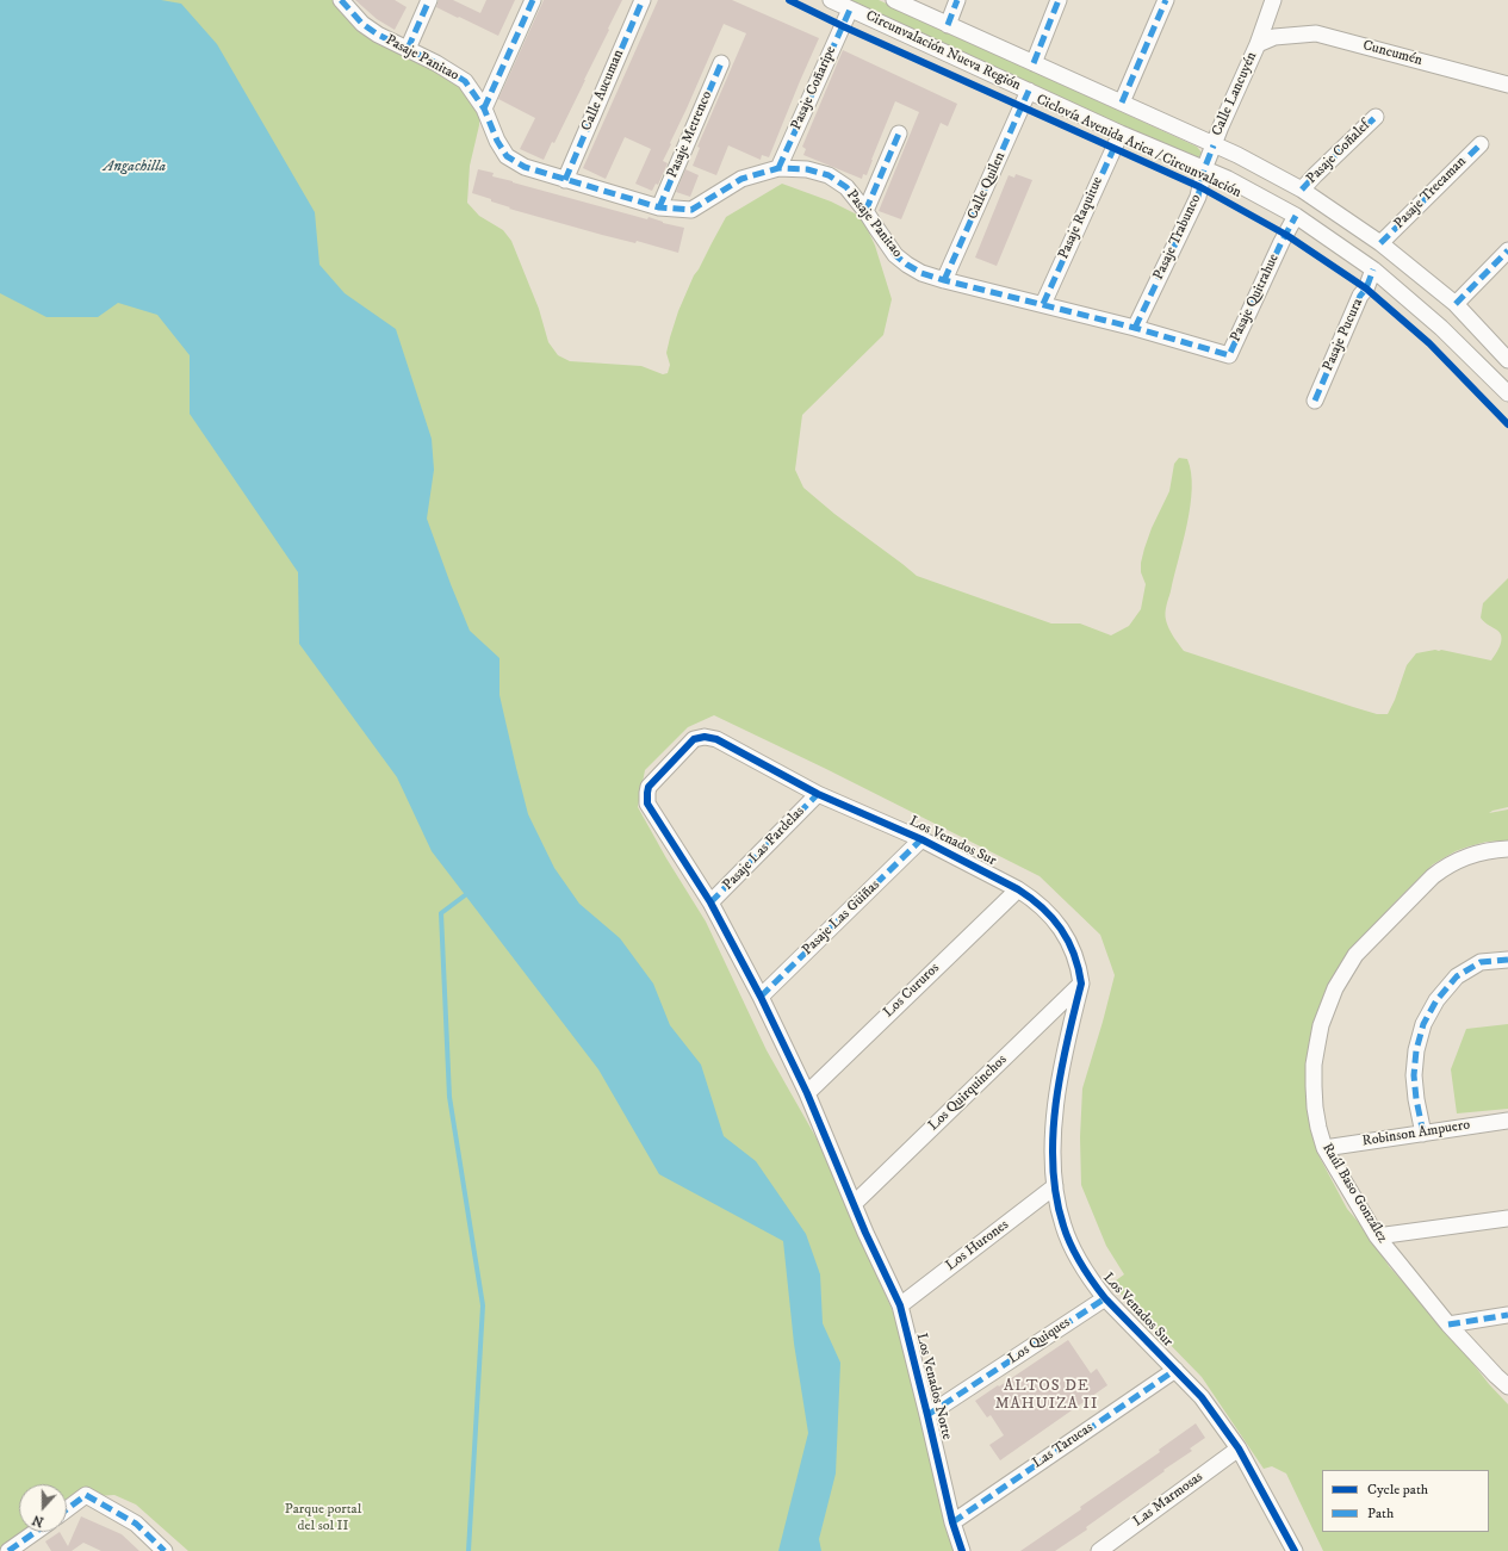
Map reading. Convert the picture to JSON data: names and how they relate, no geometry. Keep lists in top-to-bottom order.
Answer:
{
  "streets": {
    "street": [
      "Circunvalación Nueva Región",
      "Cuncumén",
      "Pasaje Panitao",
      "Pasaje Coñaripe",
      "Calle Aucuman",
      "Calle Lancuyén",
      "Pasaje Metrenco",
      "Pasaje Coñalef",
      "Calle Quilen",
      "Pasaje Trecaman",
      "Pasaje Raquitue",
      "Pasaje Trabunco",
      "Pasaje Quitrahue",
      "Pasaje Pucura",
      "Los Venados Sur",
      "Pasaje Las Fardelas",
      "Pasaje Las Güiñas",
      "Los Cururos",
      "Los Quirquinchos",
      "Robinson Ampuero",
      "Raúl Baso González",
      "Los Hurones",
      "Los Quiques",
      "Los Venados Norte",
      "Las Tarucas",
      "Las Marmosas"
    ],
    "cycle path": ["Ciclovía Avenida Arica / Circunvalación"]
  },
  "crossings": [
    ["Circunvalación Nueva Región", "Pasaje Coñaripe"],
    ["Circunvalación Nueva Región", "Calle Lancuyén"],
    ["Circunvalación Nueva Región", "Pasaje Coñalef"],
    ["Circunvalación Nueva Región", "Calle Quilen"],
    ["Circunvalación Nueva Región", "Pasaje Trecaman"],
    ["Circunvalación Nueva Región", "Pasaje Raquitue"],
    ["Circunvalación Nueva Región", "Pasaje Trabunco"],
    ["Circunvalación Nueva Región", "Pasaje Quitrahue"],
    ["Circunvalación Nueva Región", "Pasaje Pucura"],
    ["Cuncumén", "Calle Lancuyén"],
    ["Pasaje Panitao", "Pasaje Coñaripe"],
    ["Pasaje Panitao", "Calle Aucuman"],
    ["Pasaje Panitao", "Pasaje Metrenco"],
    ["Pasaje Panitao", "Calle Quilen"],
    ["Pasaje Panitao", "Pasaje Raquitue"],
    ["Pasaje Panitao", "Pasaje Trabunco"],
    ["Pasaje Panitao", "Pasaje Quitrahue"],
    ["Calle Lancuyén", "Pasaje Trabunco"],
    ["Los Venados Sur", "Pasaje Las Fardelas"],
    ["Los Venados Sur", "Pasaje Las Güiñas"],
    ["Los Venados Sur", "Los Cururos"],
    ["Los Venados Sur", "Los Quirquinchos"],
    ["Los Venados Sur", "Los Hurones"],
    ["Los Venados Sur", "Los Quiques"],
    ["Los Venados Sur", "Los Venados Norte"],
    ["Los Venados Sur", "Las Tarucas"],
    ["Los Venados Sur", "Las Marmosas"],
    ["Robinson Ampuero", "Raúl Baso González"],
    ["Los Hurones", "Los Venados Norte"],
    ["Los Quiques", "Los Venados Norte"],
    ["Los Venados Norte", "Las Tarucas"]
  ],
  "districts": ["ALTOS DE MAHUIZA II"],
  "water": ["Angachilla"],
  "parks": ["Parque portal del sol II"],
  "legend": ["Cycle path", "Path"],
  "north": "bottom"
}
